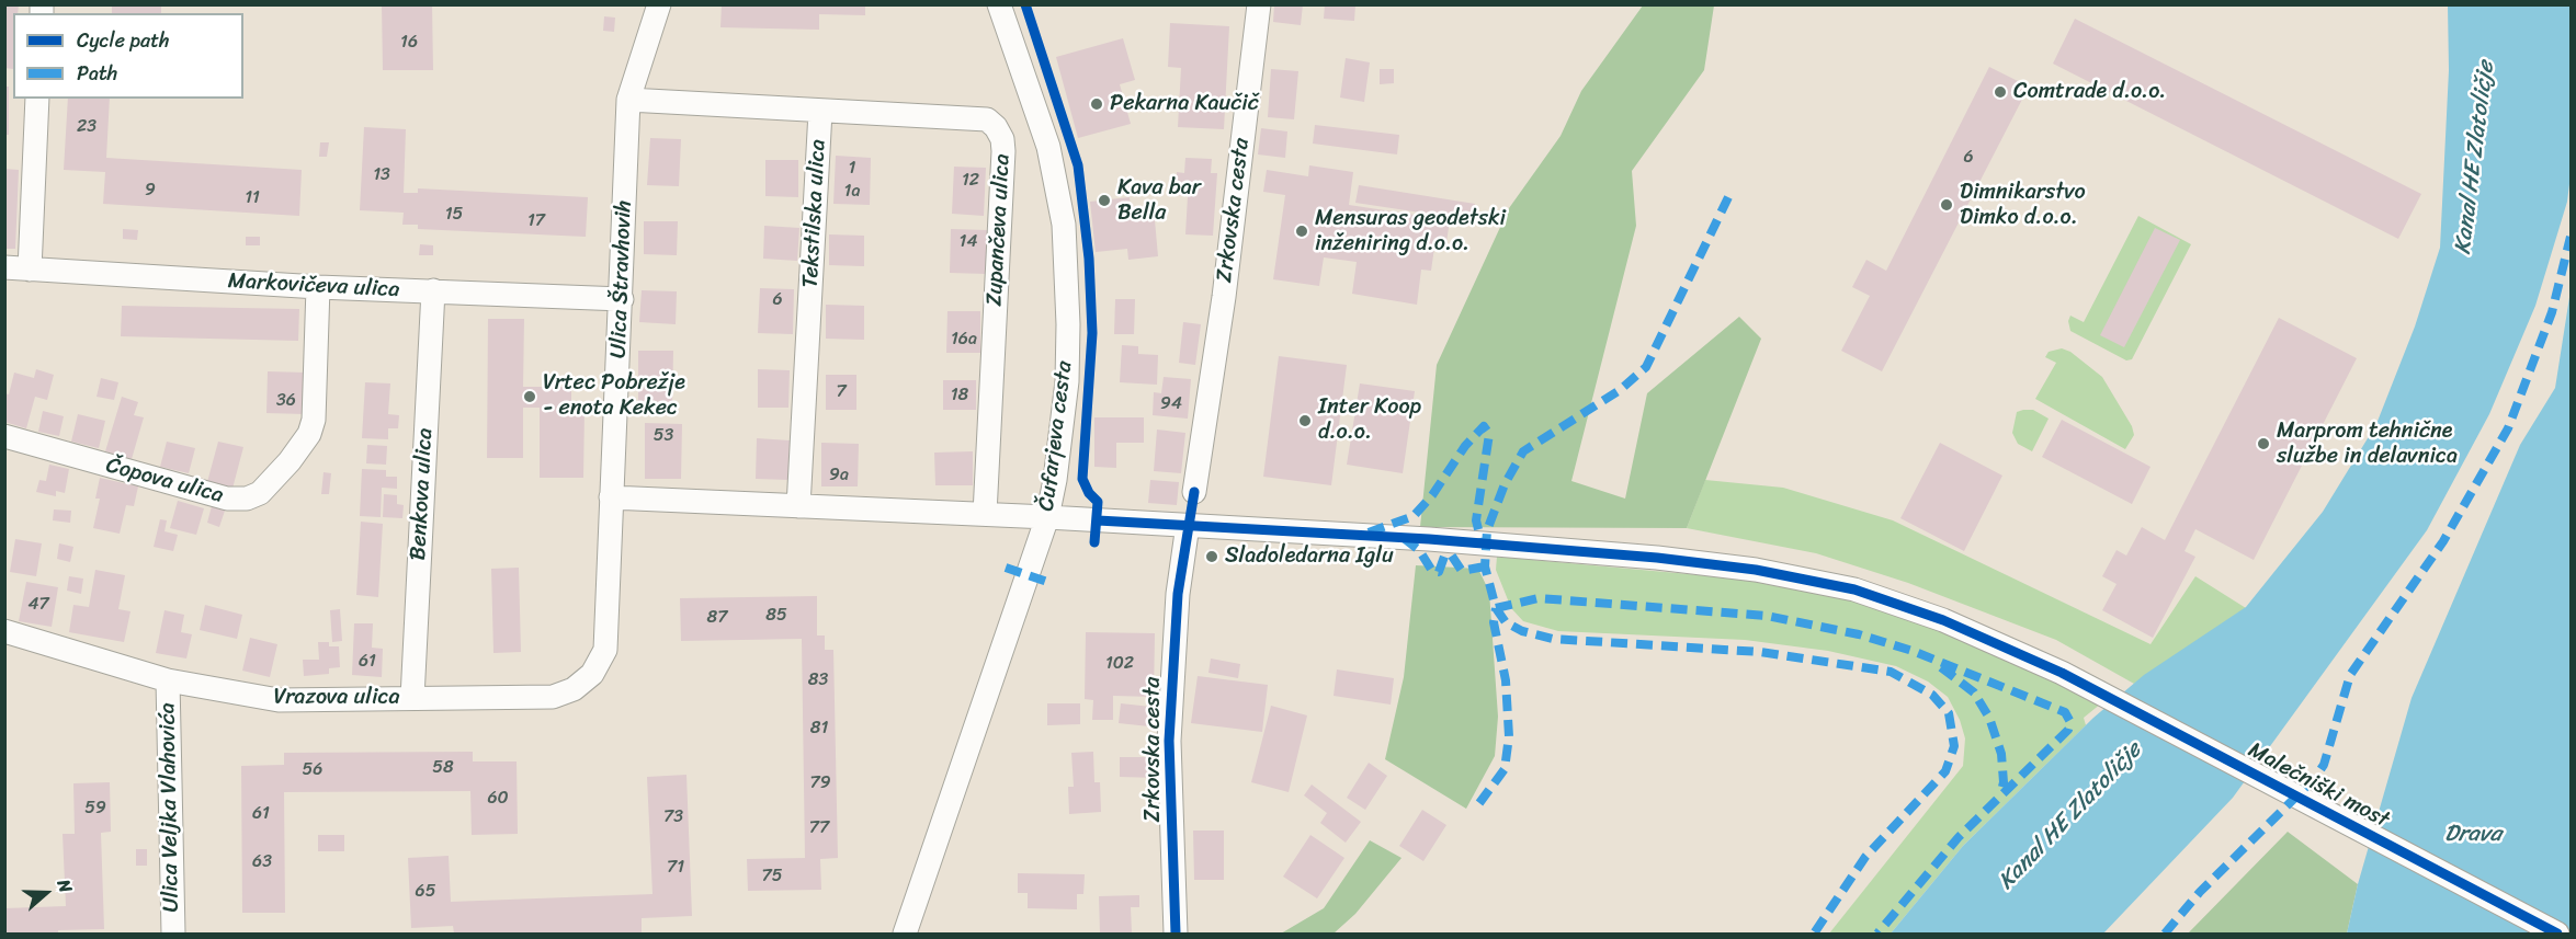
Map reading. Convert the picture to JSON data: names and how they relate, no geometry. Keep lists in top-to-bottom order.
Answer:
{
  "streets": {
    "street": [
      "Zrkovska cesta",
      "Tekstilska ulica",
      "Zupančeva ulica",
      "Ulica Štravhovih",
      "Markovičeva ulica",
      "Čufarjeva cesta",
      "Čopova ulica",
      "Benkova ulica",
      "Vrazova ulica",
      "Malečniški most",
      "Ulica Veljka Vlahovića"
    ]
  },
  "crossings": [
    ["Zrkovska cesta", "Malečniški most"],
    ["Tekstilska ulica", "Zupančeva ulica"],
    ["Tekstilska ulica", "Ulica Štravhovih"],
    ["Tekstilska ulica", "Malečniški most"],
    ["Zupančeva ulica", "Malečniški most"],
    ["Ulica Štravhovih", "Markovičeva ulica"],
    ["Ulica Štravhovih", "Vrazova ulica"],
    ["Ulica Štravhovih", "Malečniški most"],
    ["Markovičeva ulica", "Čopova ulica"],
    ["Markovičeva ulica", "Benkova ulica"],
    ["Čufarjeva cesta", "Malečniški most"],
    ["Benkova ulica", "Vrazova ulica"],
    ["Vrazova ulica", "Ulica Veljka Vlahovića"]
  ],
  "water": ["Kanal HE Zlatoličje", "Drava"],
  "places": [
    "Comtrade d.o.o.",
    "Pekarna Kaučič",
    "Kava bar Bella",
    "Dimnikarstvo Dimko d.o.o.",
    "Mensuras geodetski inženiring d.o.o.",
    "Vrtec Pobrežje - enota Kekec",
    "Inter Koop d.o.o.",
    "Marprom tehnične službe in delavnica",
    "Sladoledarna Iglu"
  ],
  "house_numbers": [
    "16",
    "23",
    "6",
    "1",
    "13",
    "12",
    "9",
    "1a",
    "11",
    "15",
    "17",
    "14",
    "6",
    "16a",
    "7",
    "18",
    "36",
    "94",
    "53",
    "9a",
    "47",
    "85",
    "87",
    "61",
    "102",
    "83",
    "81",
    "58",
    "56",
    "79",
    "60",
    "59",
    "61",
    "73",
    "77",
    "63",
    "71",
    "75",
    "65"
  ],
  "legend": ["Cycle path", "Path"],
  "north": "right"
}
